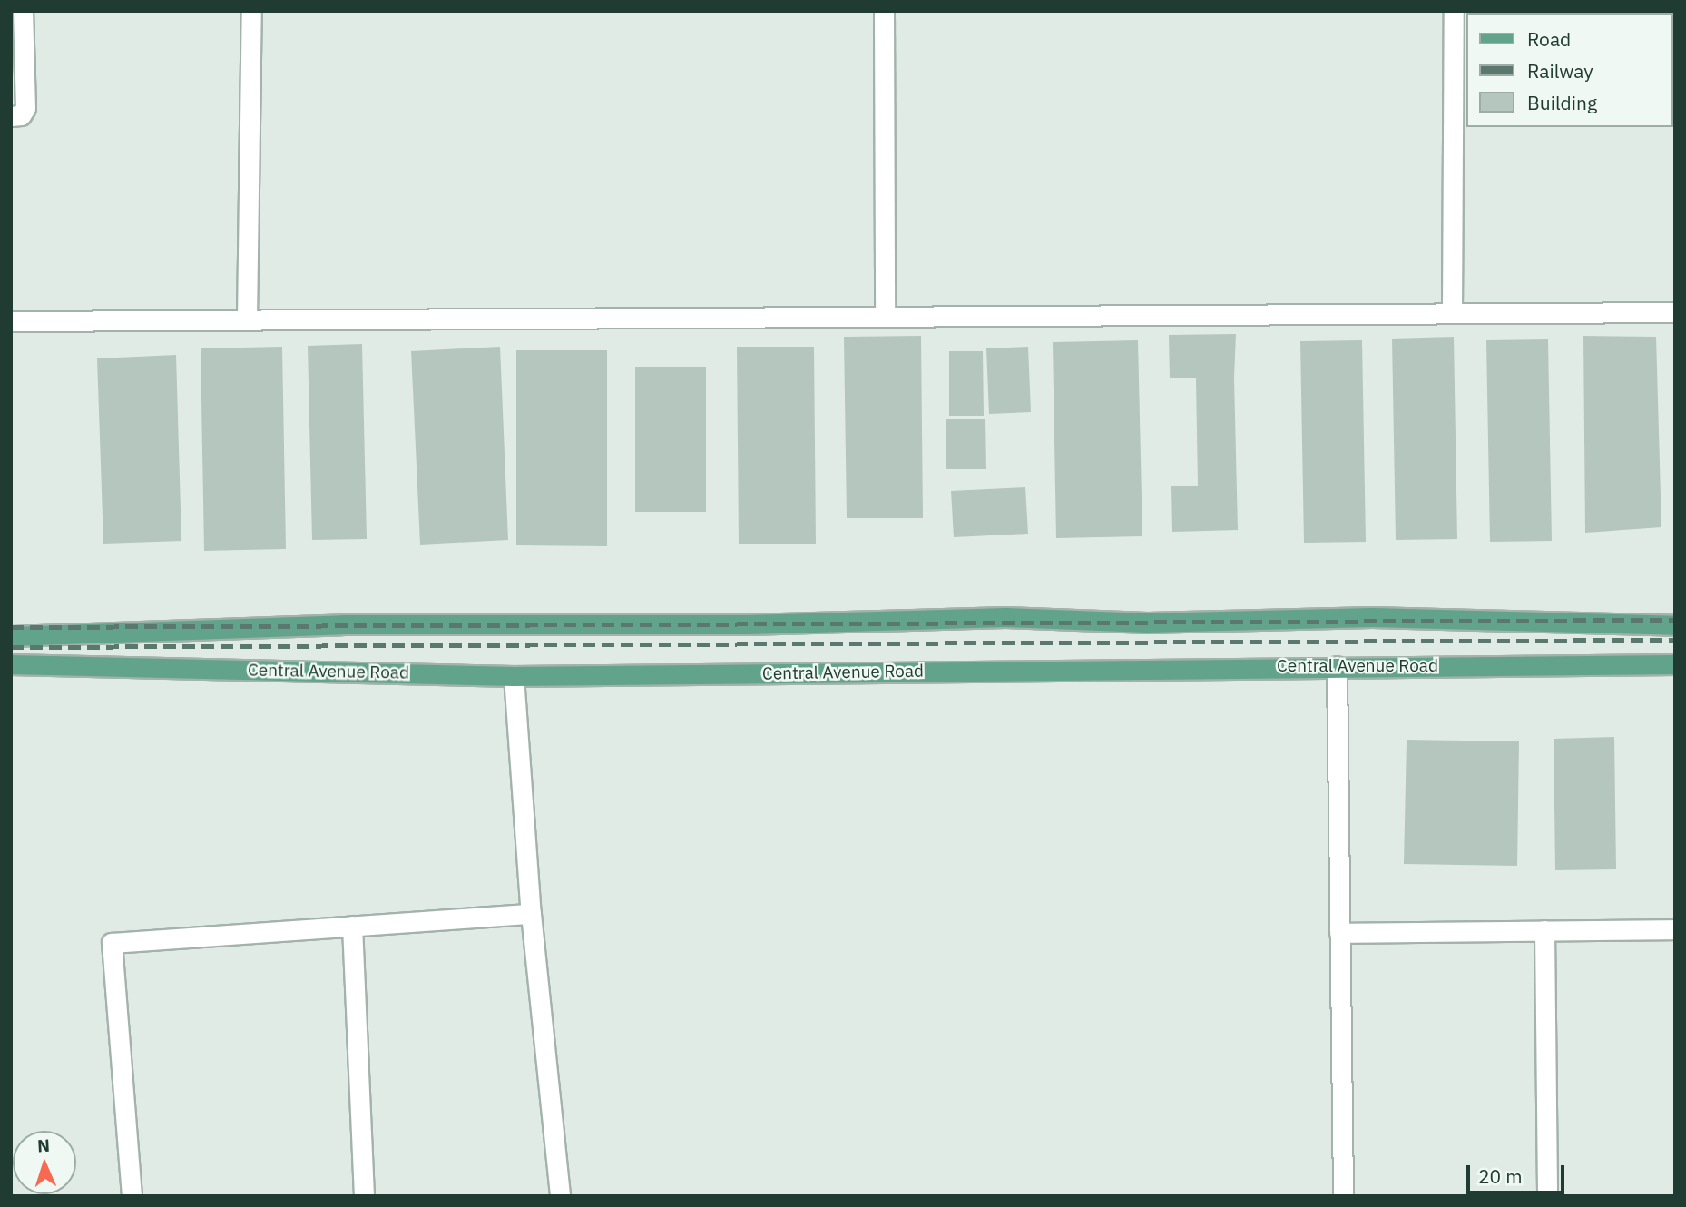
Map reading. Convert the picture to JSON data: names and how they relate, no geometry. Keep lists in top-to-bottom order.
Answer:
{
  "streets": {
    "main road": ["Central Avenue Road"]
  },
  "legend": ["Road", "Railway", "Building"],
  "scale_bar": "20 m",
  "north": "top"
}
